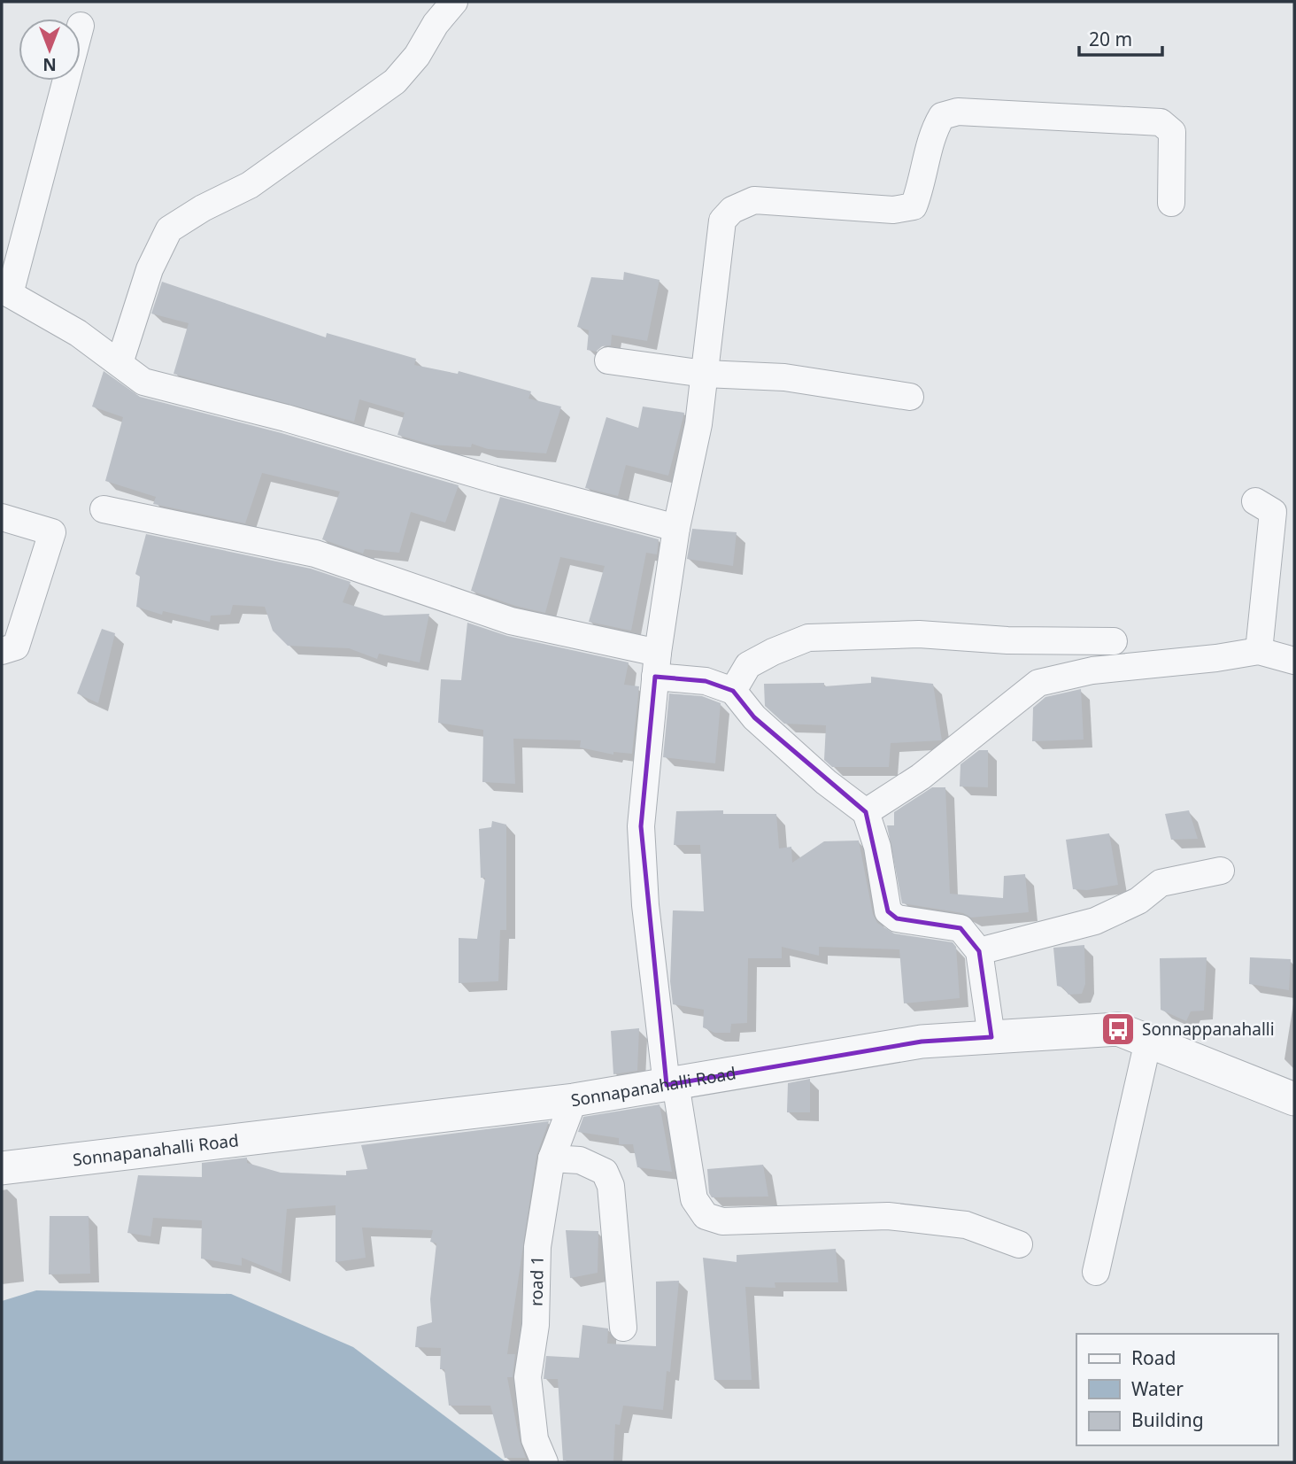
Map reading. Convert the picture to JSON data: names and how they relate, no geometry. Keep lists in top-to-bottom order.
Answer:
{
  "streets": {
    "street": ["Sonnapanahalli Road", "road 1"]
  },
  "crossings": [
    ["Sonnapanahalli Road", "road 1"]
  ],
  "places": {
    "bus stop": ["Sonnappanahalli"]
  },
  "legend": ["Road", "Water", "Building"],
  "scale_bar": "20 m",
  "north": "bottom"
}
